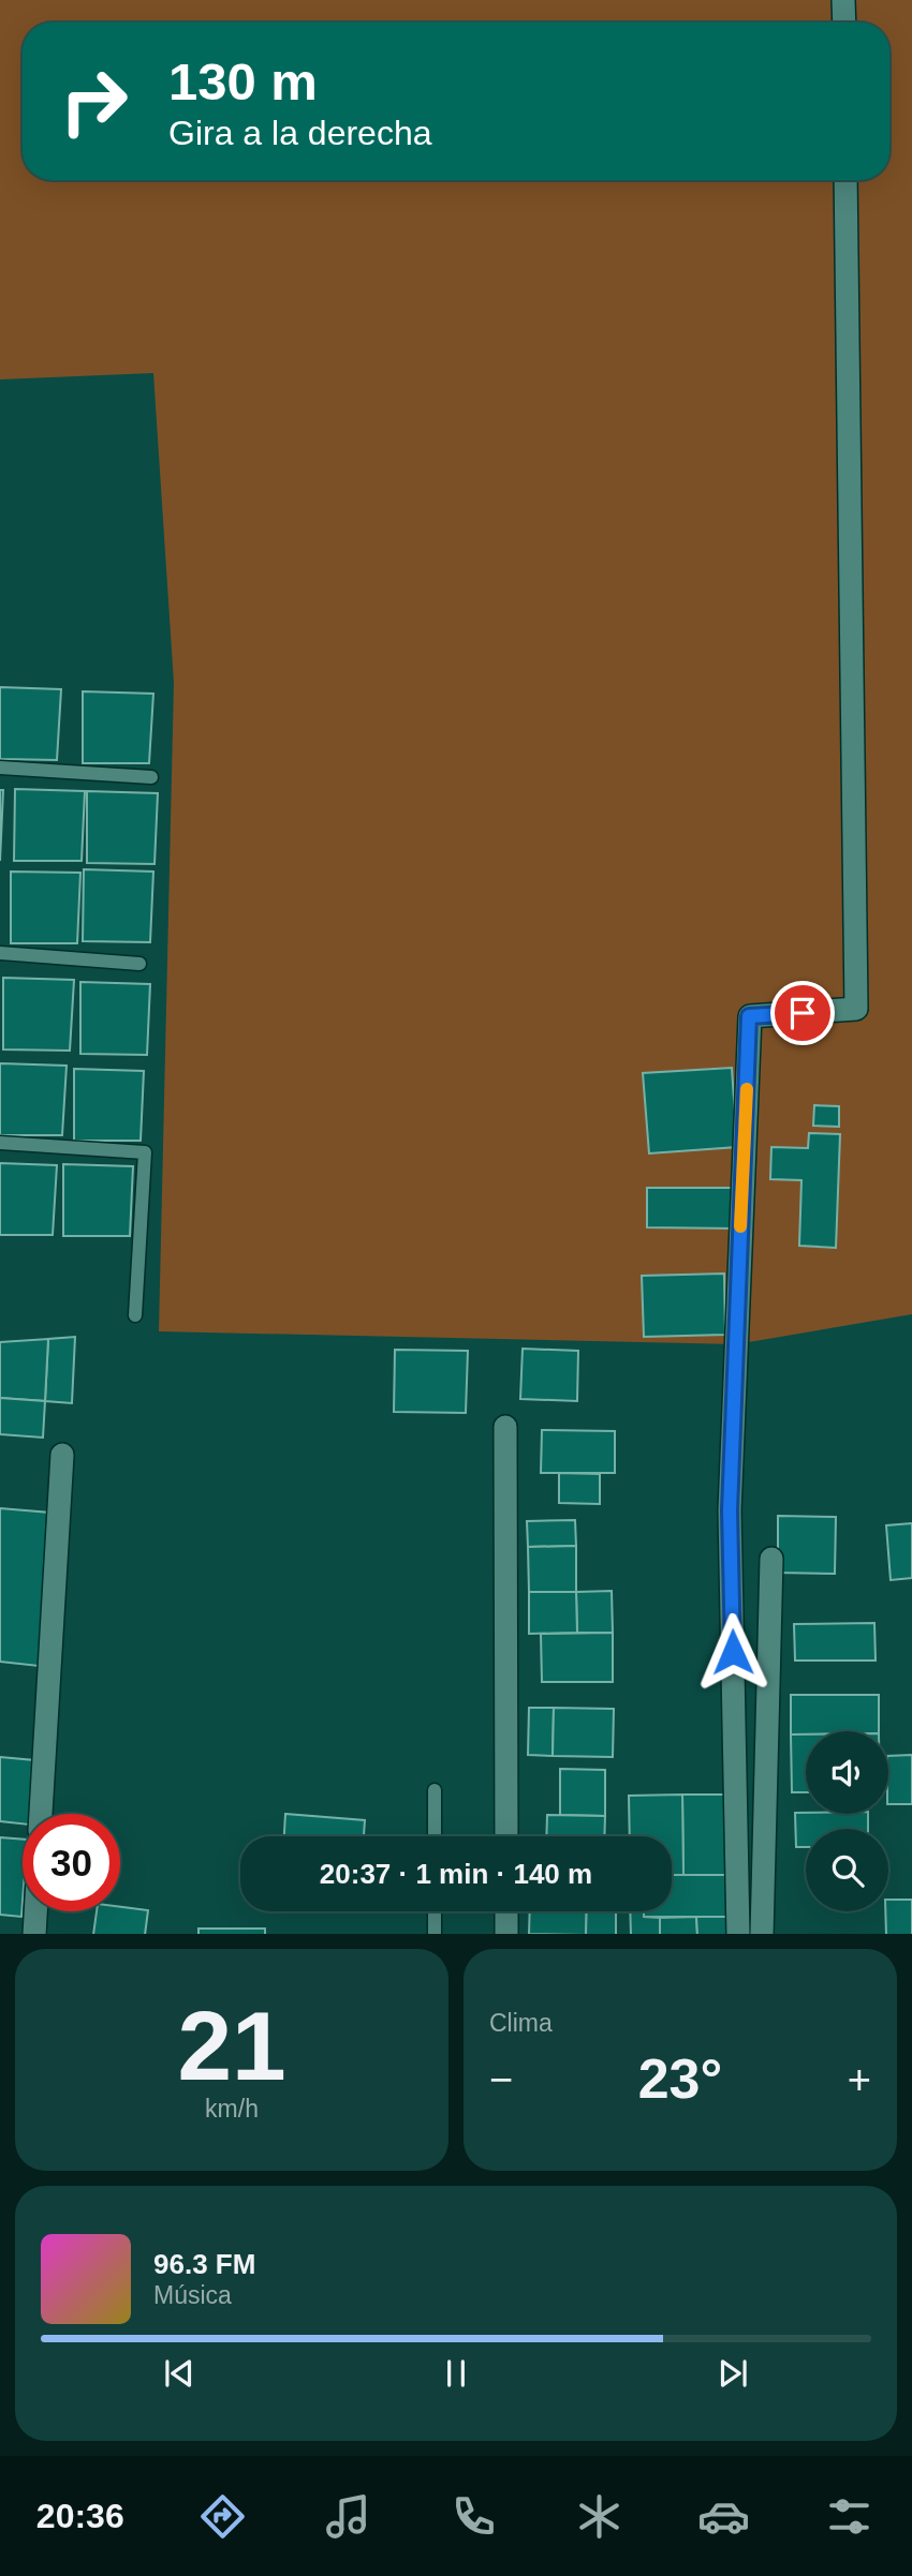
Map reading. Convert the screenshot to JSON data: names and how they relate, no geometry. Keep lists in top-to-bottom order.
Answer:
{
  "page": {
    "turn": ["130 m", "Gira a la derecha"],
    "limit": "30",
    "trip": "20:37 · 1 min · 140 m",
    "tile": [
      ["21", "km/h"],
      "Clima"
    ],
    "heat": ["−", "23°", "+"],
    "song": ["96.3 FM", "Música"],
    "tabs": "20:36"
  }
}
